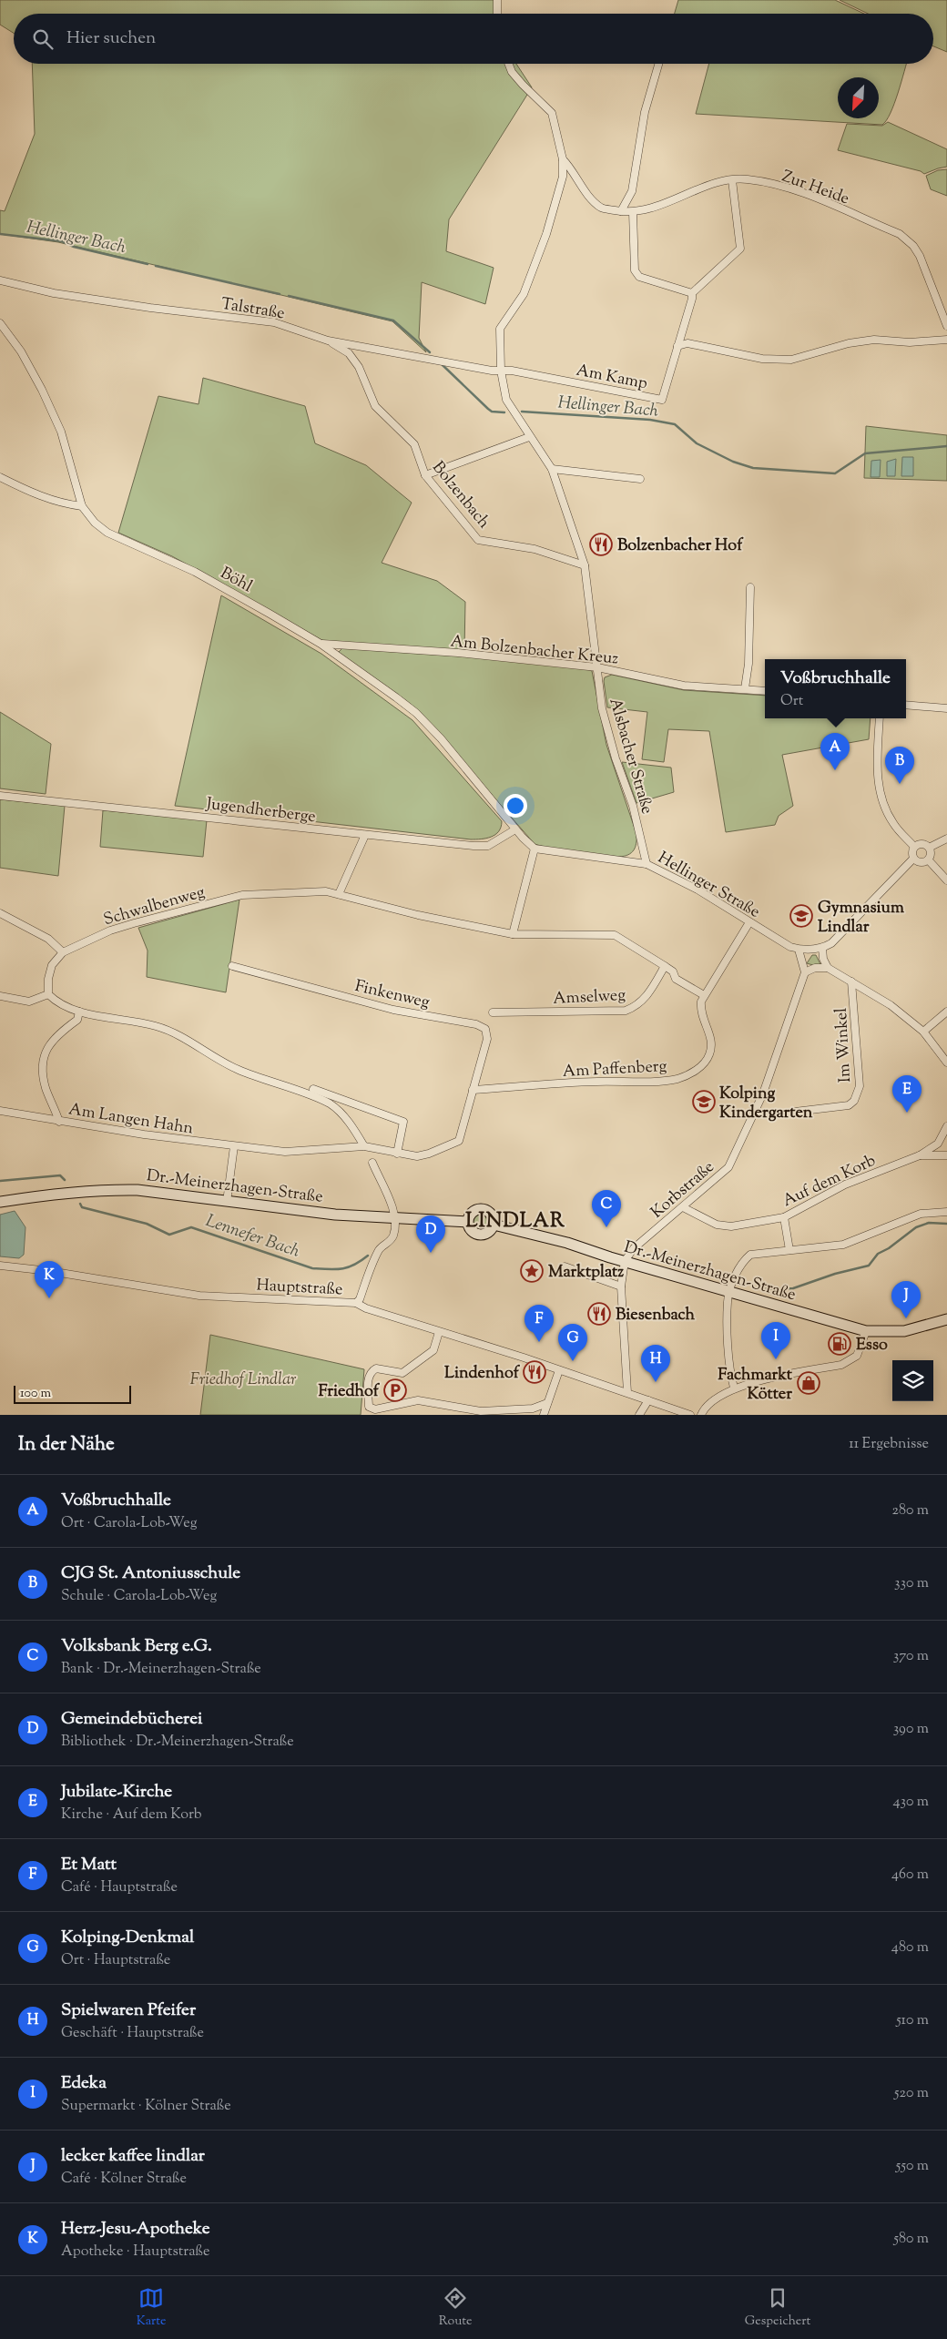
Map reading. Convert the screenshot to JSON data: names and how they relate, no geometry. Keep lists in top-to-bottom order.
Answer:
{
  "streets": {
    "main road": ["Dr.-Meinerzhagen-Straße"],
    "street": [
      "Zur Heide",
      "Talstraße",
      "Am Kamp",
      "Bolzenbach",
      "Böhl",
      "Am Bolzenbacher Kreuz",
      "Alsbacher Straße",
      "Jugendherberge",
      "Hellinger Straße",
      "Schwalbenweg",
      "Finkenweg",
      "Amselweg",
      "Im Winkel",
      "Am Paffenberg",
      "Am Langen Hahn",
      "Auf dem Korb",
      "Korbstraße",
      "Hauptstraße"
    ]
  },
  "crossings": [
    ["Zur Heide", "Alsbacher Straße"],
    ["Talstraße", "Am Kamp"],
    ["Talstraße", "Bolzenbach"],
    ["Talstraße", "Alsbacher Straße"],
    ["Am Kamp", "Alsbacher Straße"],
    ["Bolzenbach", "Alsbacher Straße"],
    ["Böhl", "Am Bolzenbacher Kreuz"],
    ["Böhl", "Jugendherberge"],
    ["Am Bolzenbacher Kreuz", "Alsbacher Straße"],
    ["Alsbacher Straße", "Hellinger Straße"],
    ["Hellinger Straße", "Am Paffenberg"],
    ["Schwalbenweg", "Amselweg"],
    ["Schwalbenweg", "Am Paffenberg"],
    ["Finkenweg", "Am Paffenberg"],
    ["Finkenweg", "Am Langen Hahn"],
    ["Am Paffenberg", "Am Langen Hahn"],
    ["Auf dem Korb", "Korbstraße"],
    ["Dr.-Meinerzhagen-Straße", "Korbstraße"]
  ],
  "districts": ["LINDLAR"],
  "water": ["Hellinger Bach", "Lennefer Bach"],
  "parks": ["Friedhof Lindlar"],
  "places": {
    "restaurant": ["Bolzenbacher Hof", "Biesenbach", "Lindenhof"],
    "school or university": ["Gymnasium Lindlar", "Kolping Kindergarten"],
    "place": ["Marktplatz"],
    "fuel station": ["Esso"],
    "shop": ["Fachmarkt Kötter"],
    "parking": ["Friedhof"]
  },
  "scale_bar": "100 m",
  "north": "bottom left",
  "page": {
    "search": "Hier suchen",
    "popup": ["Voßbruchhalle", "Ort"],
    "pins": [
      "A",
      "B",
      "E",
      "C",
      "D",
      "K",
      "J",
      "F",
      "I",
      "G",
      "H"
    ],
    "scale": "100 m",
    "heading": ["In der Nähe", "11 Ergebnisse"],
    "list": [
      {
        "mark": "A",
        "name": "Voßbruchhalle",
        "note": "Ort · Carola-Lob-Weg",
        "value": "280 m"
      },
      {
        "mark": "B",
        "name": "CJG St. Antoniusschule",
        "note": "Schule · Carola-Lob-Weg",
        "value": "330 m"
      },
      {
        "mark": "C",
        "name": "Volksbank Berg e.G.",
        "note": "Bank · Dr.-Meinerzhagen-Straße",
        "value": "370 m"
      },
      {
        "mark": "D",
        "name": "Gemeindebücherei",
        "note": "Bibliothek · Dr.-Meinerzhagen-Straße",
        "value": "390 m"
      },
      {
        "mark": "E",
        "name": "Jubilate-Kirche",
        "note": "Kirche · Auf dem Korb",
        "value": "430 m"
      },
      {
        "mark": "F",
        "name": "Et Matt",
        "note": "Café · Hauptstraße",
        "value": "460 m"
      },
      {
        "mark": "G",
        "name": "Kolping-Denkmal",
        "note": "Ort · Hauptstraße",
        "value": "480 m"
      },
      {
        "mark": "H",
        "name": "Spielwaren Pfeifer",
        "note": "Geschäft · Hauptstraße",
        "value": "510 m"
      },
      {
        "mark": "I",
        "name": "Edeka",
        "note": "Supermarkt · Kölner Straße",
        "value": "520 m"
      },
      {
        "mark": "J",
        "name": "lecker kaffee lindlar",
        "note": "Café · Kölner Straße",
        "value": "550 m"
      },
      {
        "mark": "K",
        "name": "Herz-Jesu-Apotheke",
        "note": "Apotheke · Hauptstraße",
        "value": "580 m"
      }
    ],
    "nav": ["Karte", "Route", "Gespeichert"]
  }
}
